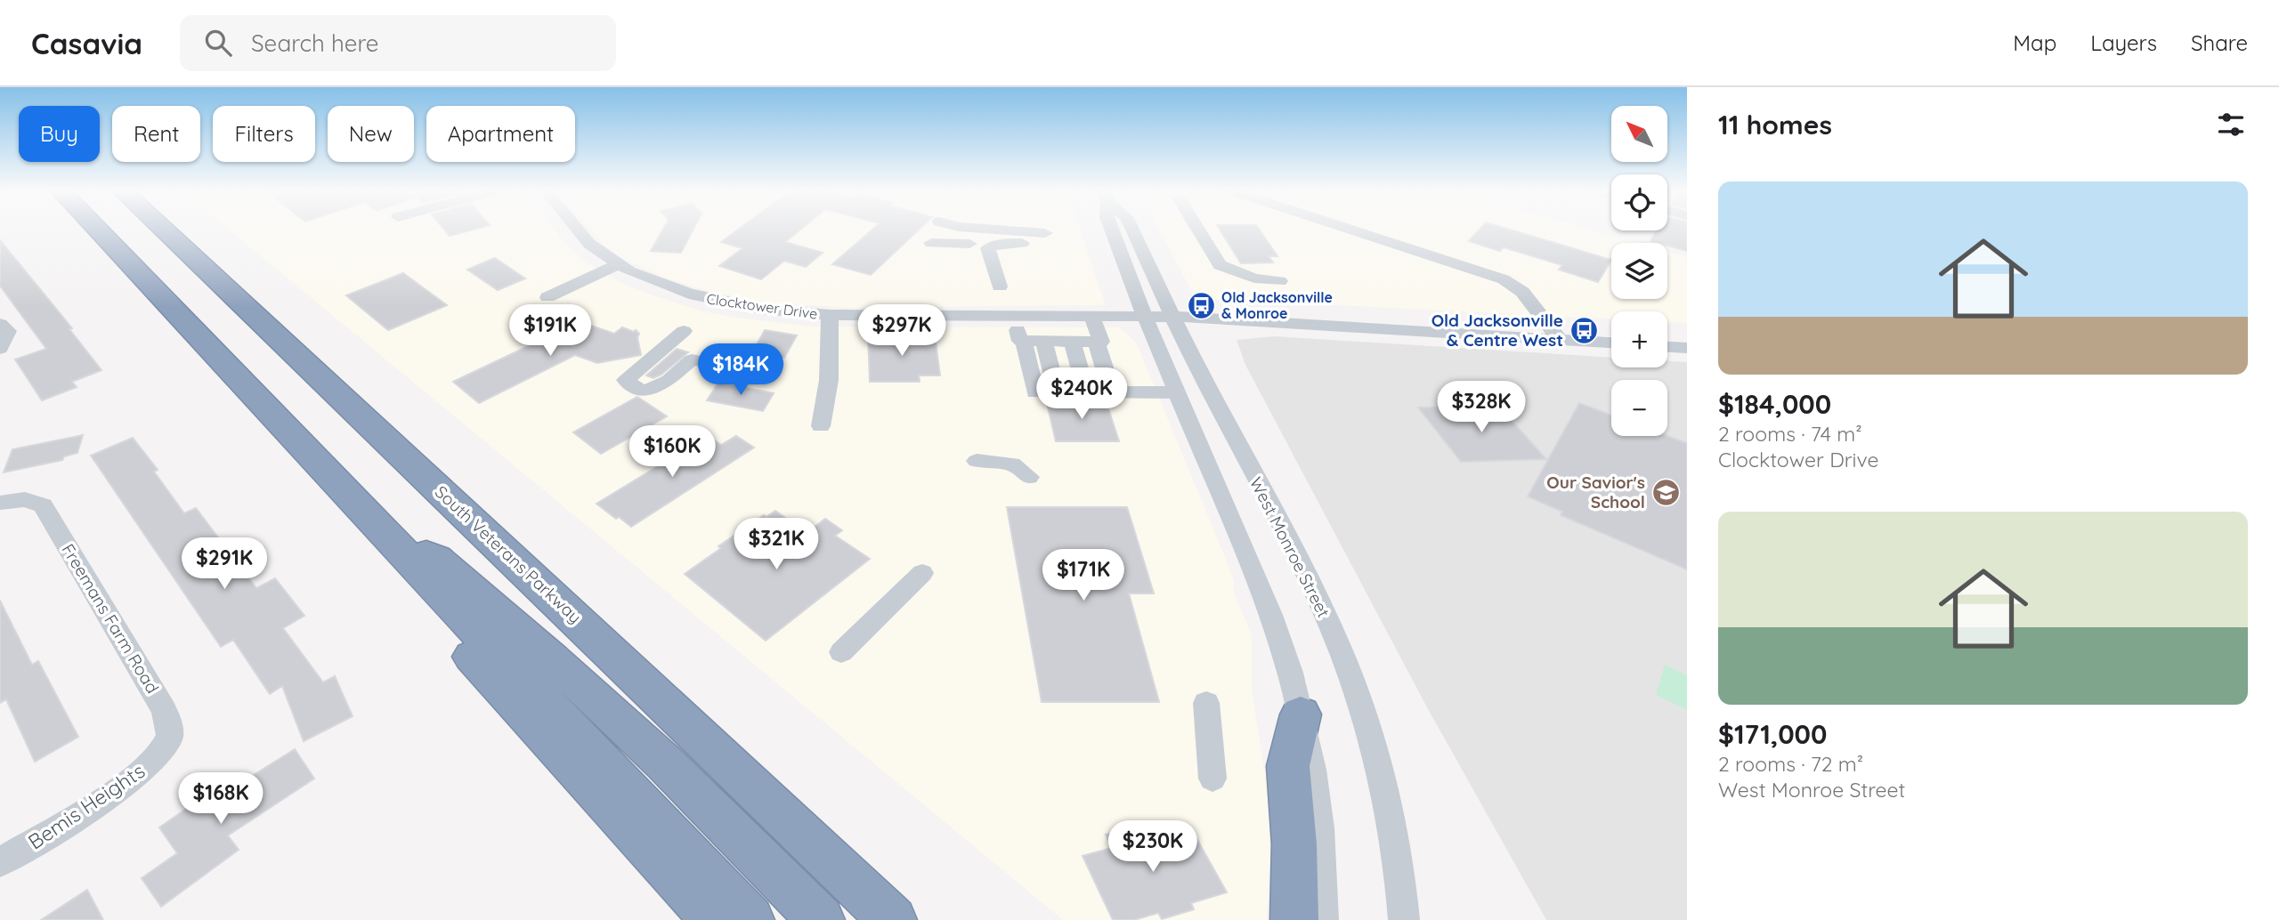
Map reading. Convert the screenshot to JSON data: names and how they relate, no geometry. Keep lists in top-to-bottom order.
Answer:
{
  "streets": {
    "highway": ["South Veterans Parkway"],
    "street": [
      "Clocktower Drive",
      "West Monroe Street",
      "Freemans Farm Road",
      "Bemis Heights"
    ]
  },
  "crossings": [
    ["Clocktower Drive", "West Monroe Street"],
    ["Freemans Farm Road", "Bemis Heights"]
  ],
  "places": {
    "bus stop": ["Old Jacksonville & Monroe", "Old Jacksonville & Centre West"],
    "school or university": ["Our Savior's School"]
  },
  "north": "top left",
  "page": {
    "header": "Casavia",
    "search": "Search here",
    "nav": ["Map", "Layers", "Share"],
    "heading": "11 homes",
    "map_buttons": ["+", "−"],
    "chip": [
      "Buy",
      "Rent",
      "Filters",
      "New",
      "Apartment"
    ],
    "list": [
      {
        "name": "$184,000",
        "note": "2 rooms · 74 m² · Clocktower Drive"
      },
      {
        "name": "$171,000",
        "note": "2 rooms · 72 m² · West Monroe Street"
      }
    ],
    "price": [
      "$191K",
      "$297K",
      "$184K",
      "$240K",
      "$328K",
      "$160K",
      "$321K",
      "$291K",
      "$171K",
      "$168K",
      "$230K"
    ]
  }
}
